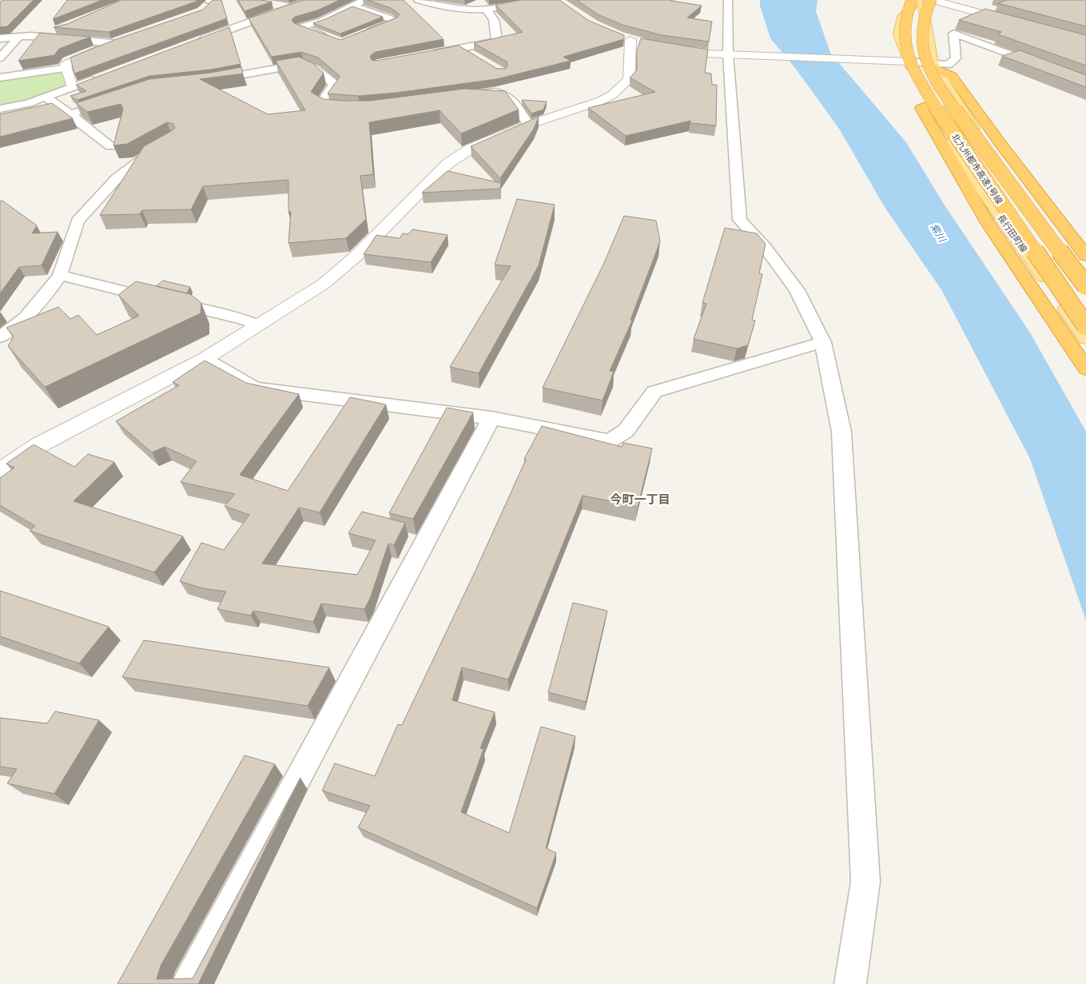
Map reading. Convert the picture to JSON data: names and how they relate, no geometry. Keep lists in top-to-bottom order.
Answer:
{
  "streets": {
    "highway": ["北九州都市高速1号線"],
    "main road": ["長行田町線"]
  },
  "districts": ["今町一丁目"],
  "water": ["紫川"]
}
